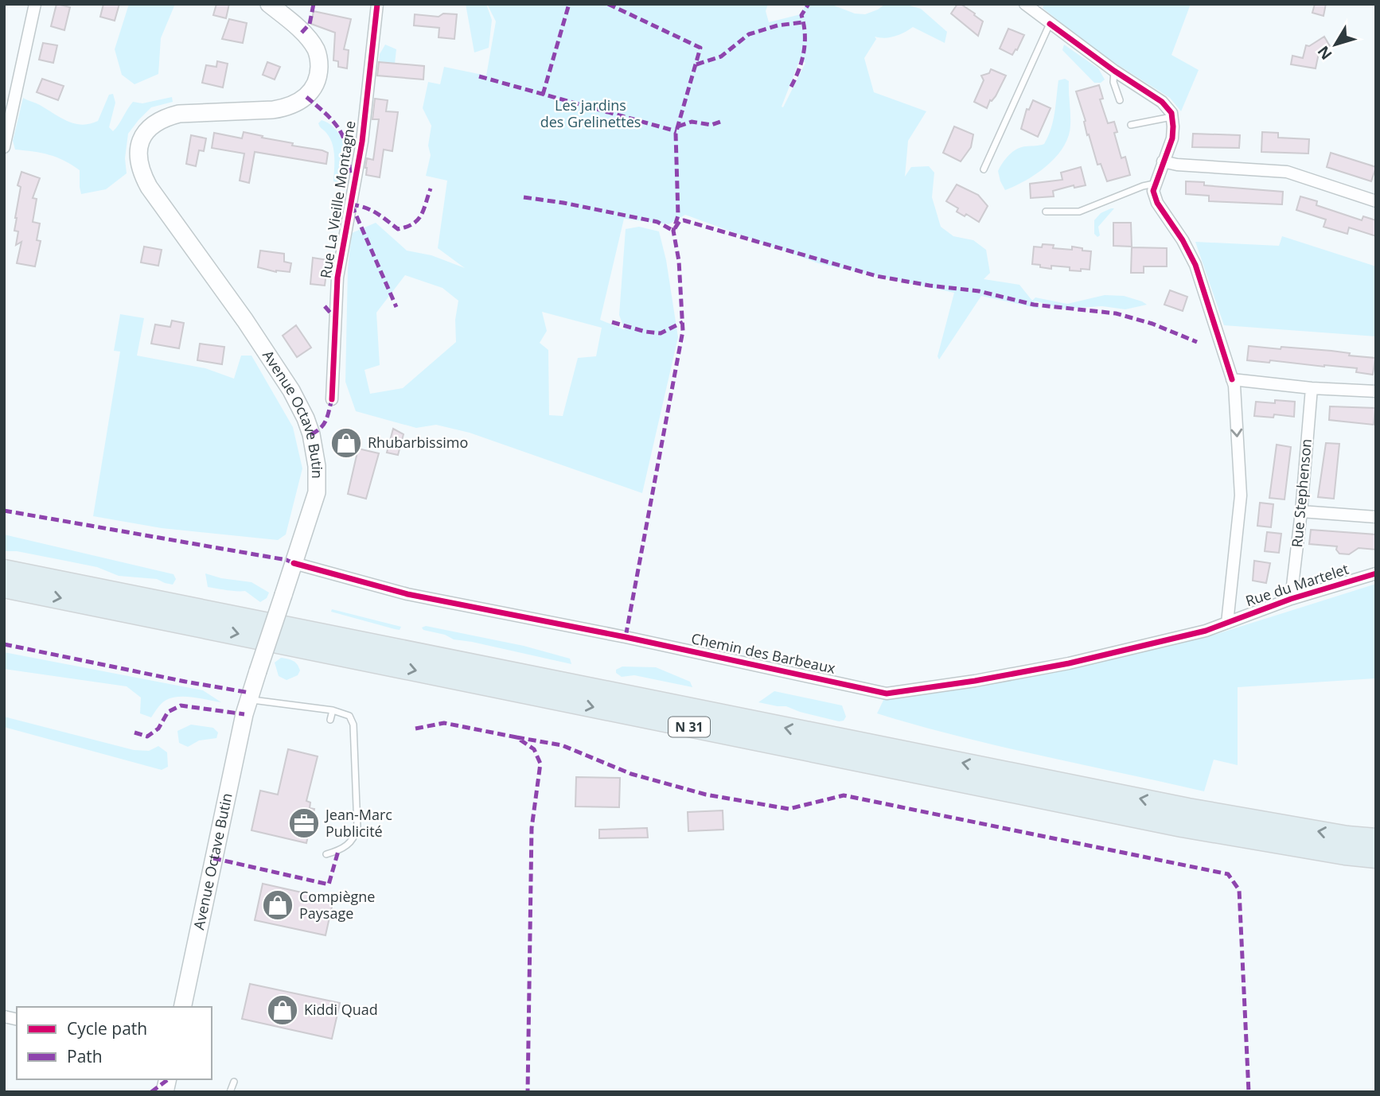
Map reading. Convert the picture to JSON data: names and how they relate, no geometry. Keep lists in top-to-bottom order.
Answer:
{
  "streets": {
    "highway": ["N 31"],
    "main road": ["Avenue Octave Butin"],
    "street": [
      "Rue La Vieille Montagne",
      "Rue Stephenson",
      "Rue du Martelet",
      "Chemin des Barbeaux"
    ]
  },
  "crossings": [
    ["Avenue Octave Butin", "Chemin des Barbeaux"],
    ["Rue Stephenson", "Rue du Martelet"],
    ["Rue du Martelet", "Chemin des Barbeaux"]
  ],
  "parks": ["Les jardins des Grelinettes"],
  "places": {
    "shop": ["Rhubarbissimo", "Compiègne Paysage", "Kiddi Quad"],
    "office": ["Jean-Marc Publicité"]
  },
  "legend": ["Cycle path", "Path"],
  "north": "bottom left"
}
